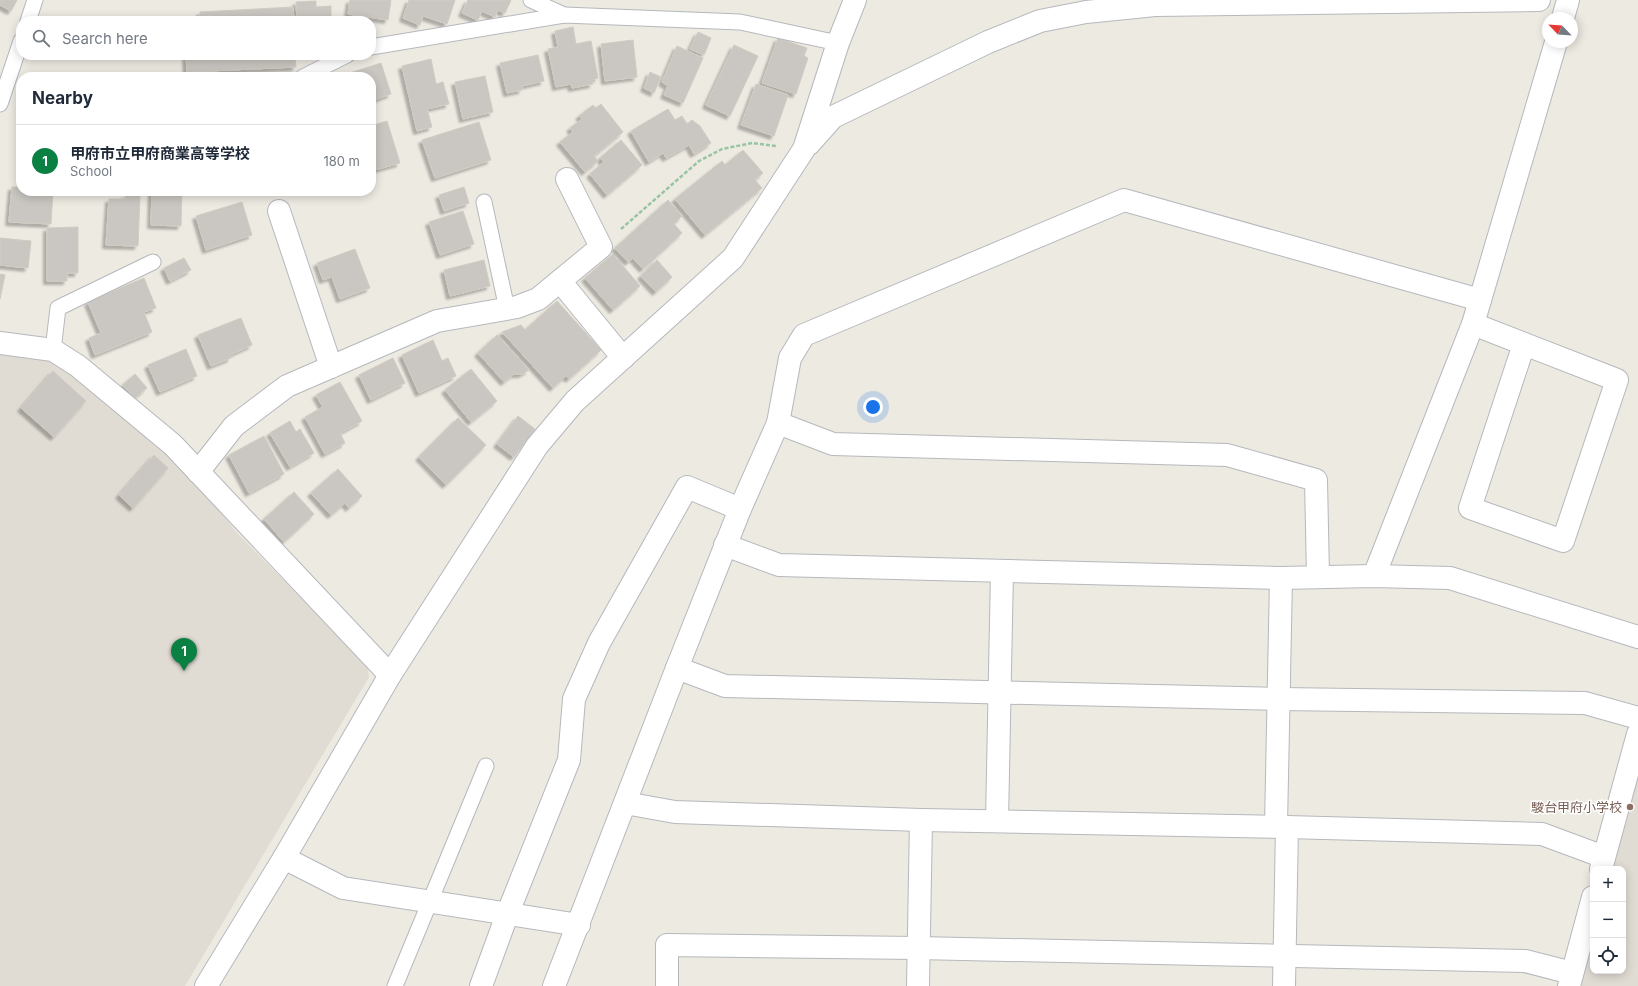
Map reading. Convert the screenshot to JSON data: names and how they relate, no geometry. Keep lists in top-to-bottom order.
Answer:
{
  "places": ["駿台甲府小学校"],
  "north": "top left",
  "page": {
    "search": "Search here",
    "heading": "Nearby",
    "list": [
      {
        "mark": "1",
        "name": "甲府市立甲府商業高等学校",
        "note": "School",
        "value": "180 m"
      }
    ],
    "pins": "1",
    "map_buttons": ["+", "−"]
  }
}
